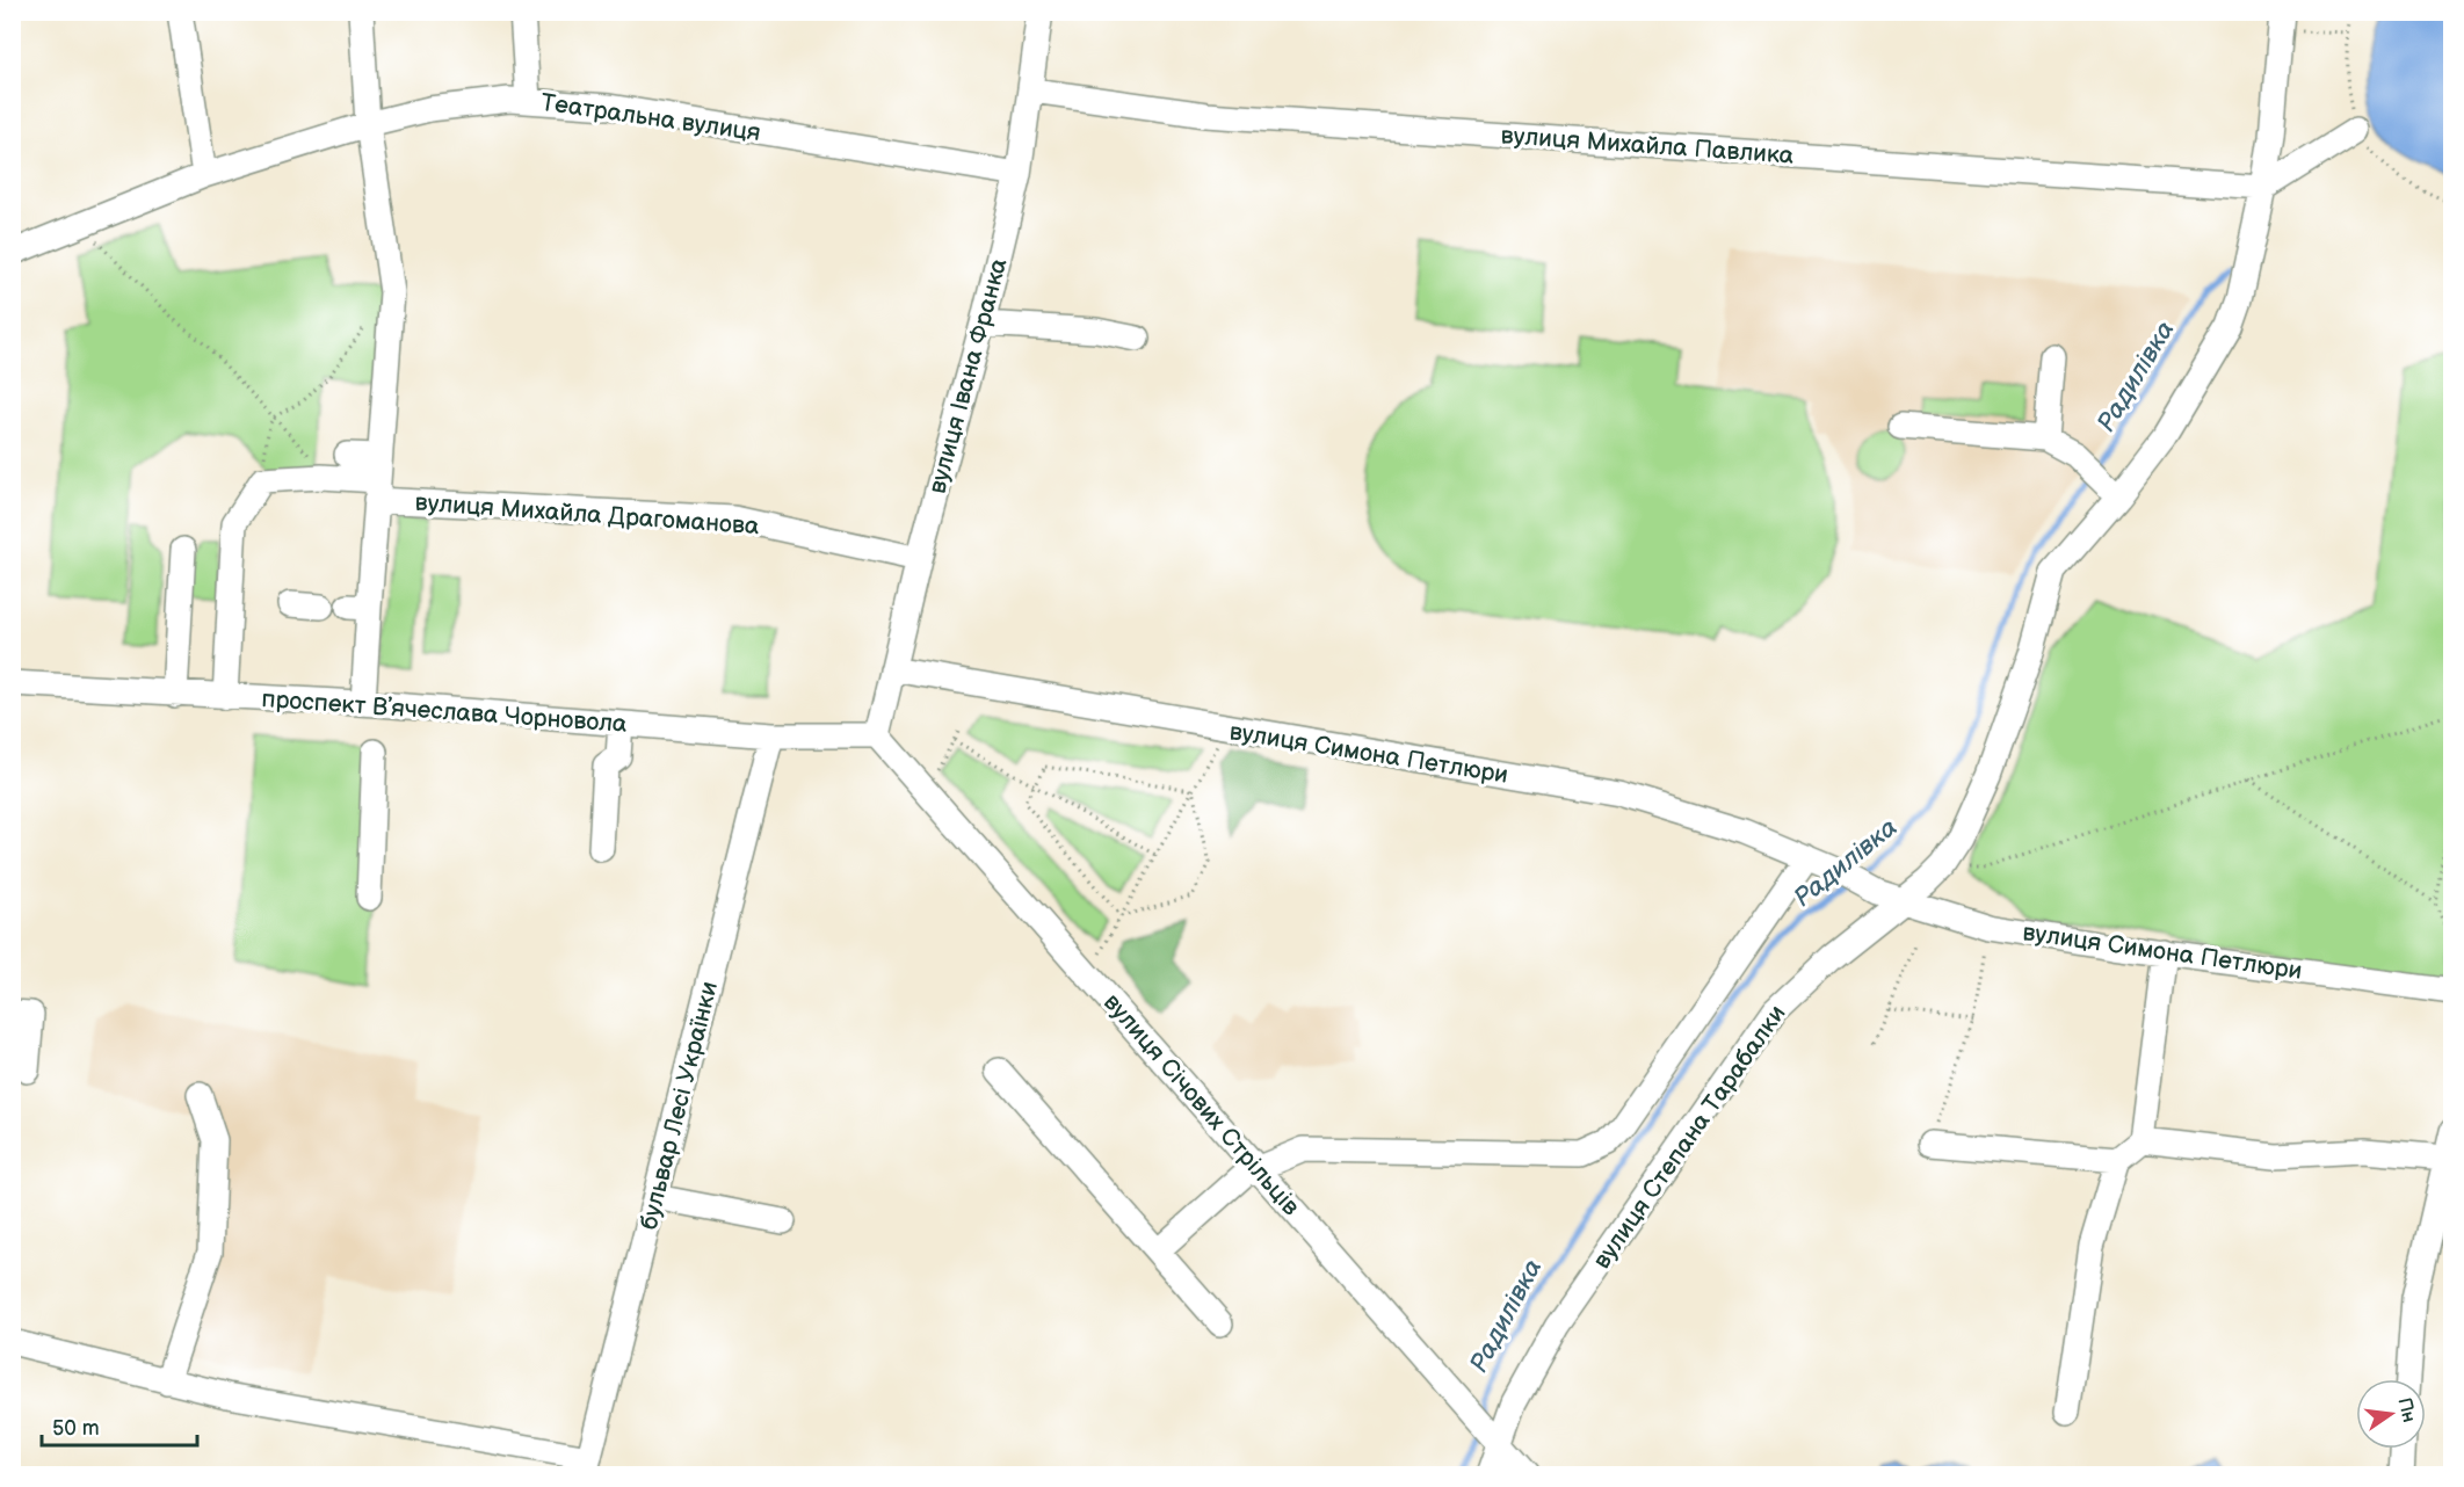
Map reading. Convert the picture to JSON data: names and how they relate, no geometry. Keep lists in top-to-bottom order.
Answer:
{
  "streets": {
    "street": [
      "Театральна вулиця",
      "вулиця Михайла Павлика",
      "вулиця Івана Франка",
      "вулиця Михайла Драгоманова",
      "проспект Вʼячеслава Чорновола",
      "вулиця Симона Петлюри",
      "вулиця Січових Стрільців",
      "бульвар Лесі Українки",
      "вулиця Степана Тарабалки"
    ]
  },
  "crossings": [
    ["Театральна вулиця", "вулиця Івана Франка"],
    ["вулиця Михайла Павлика", "вулиця Івана Франка"],
    ["вулиця Михайла Павлика", "вулиця Степана Тарабалки"],
    ["вулиця Івана Франка", "вулиця Михайла Драгоманова"],
    ["вулиця Івана Франка", "проспект Вʼячеслава Чорновола"],
    ["вулиця Івана Франка", "вулиця Симона Петлюри"],
    ["вулиця Івана Франка", "вулиця Січових Стрільців"],
    ["проспект Вʼячеслава Чорновола", "вулиця Січових Стрільців"],
    ["проспект Вʼячеслава Чорновола", "бульвар Лесі Українки"],
    ["вулиця Симона Петлюри", "вулиця Степана Тарабалки"],
    ["вулиця Січових Стрільців", "вулиця Степана Тарабалки"]
  ],
  "water": ["Радилівка"],
  "scale_bar": "50 m",
  "north": "right"
}
